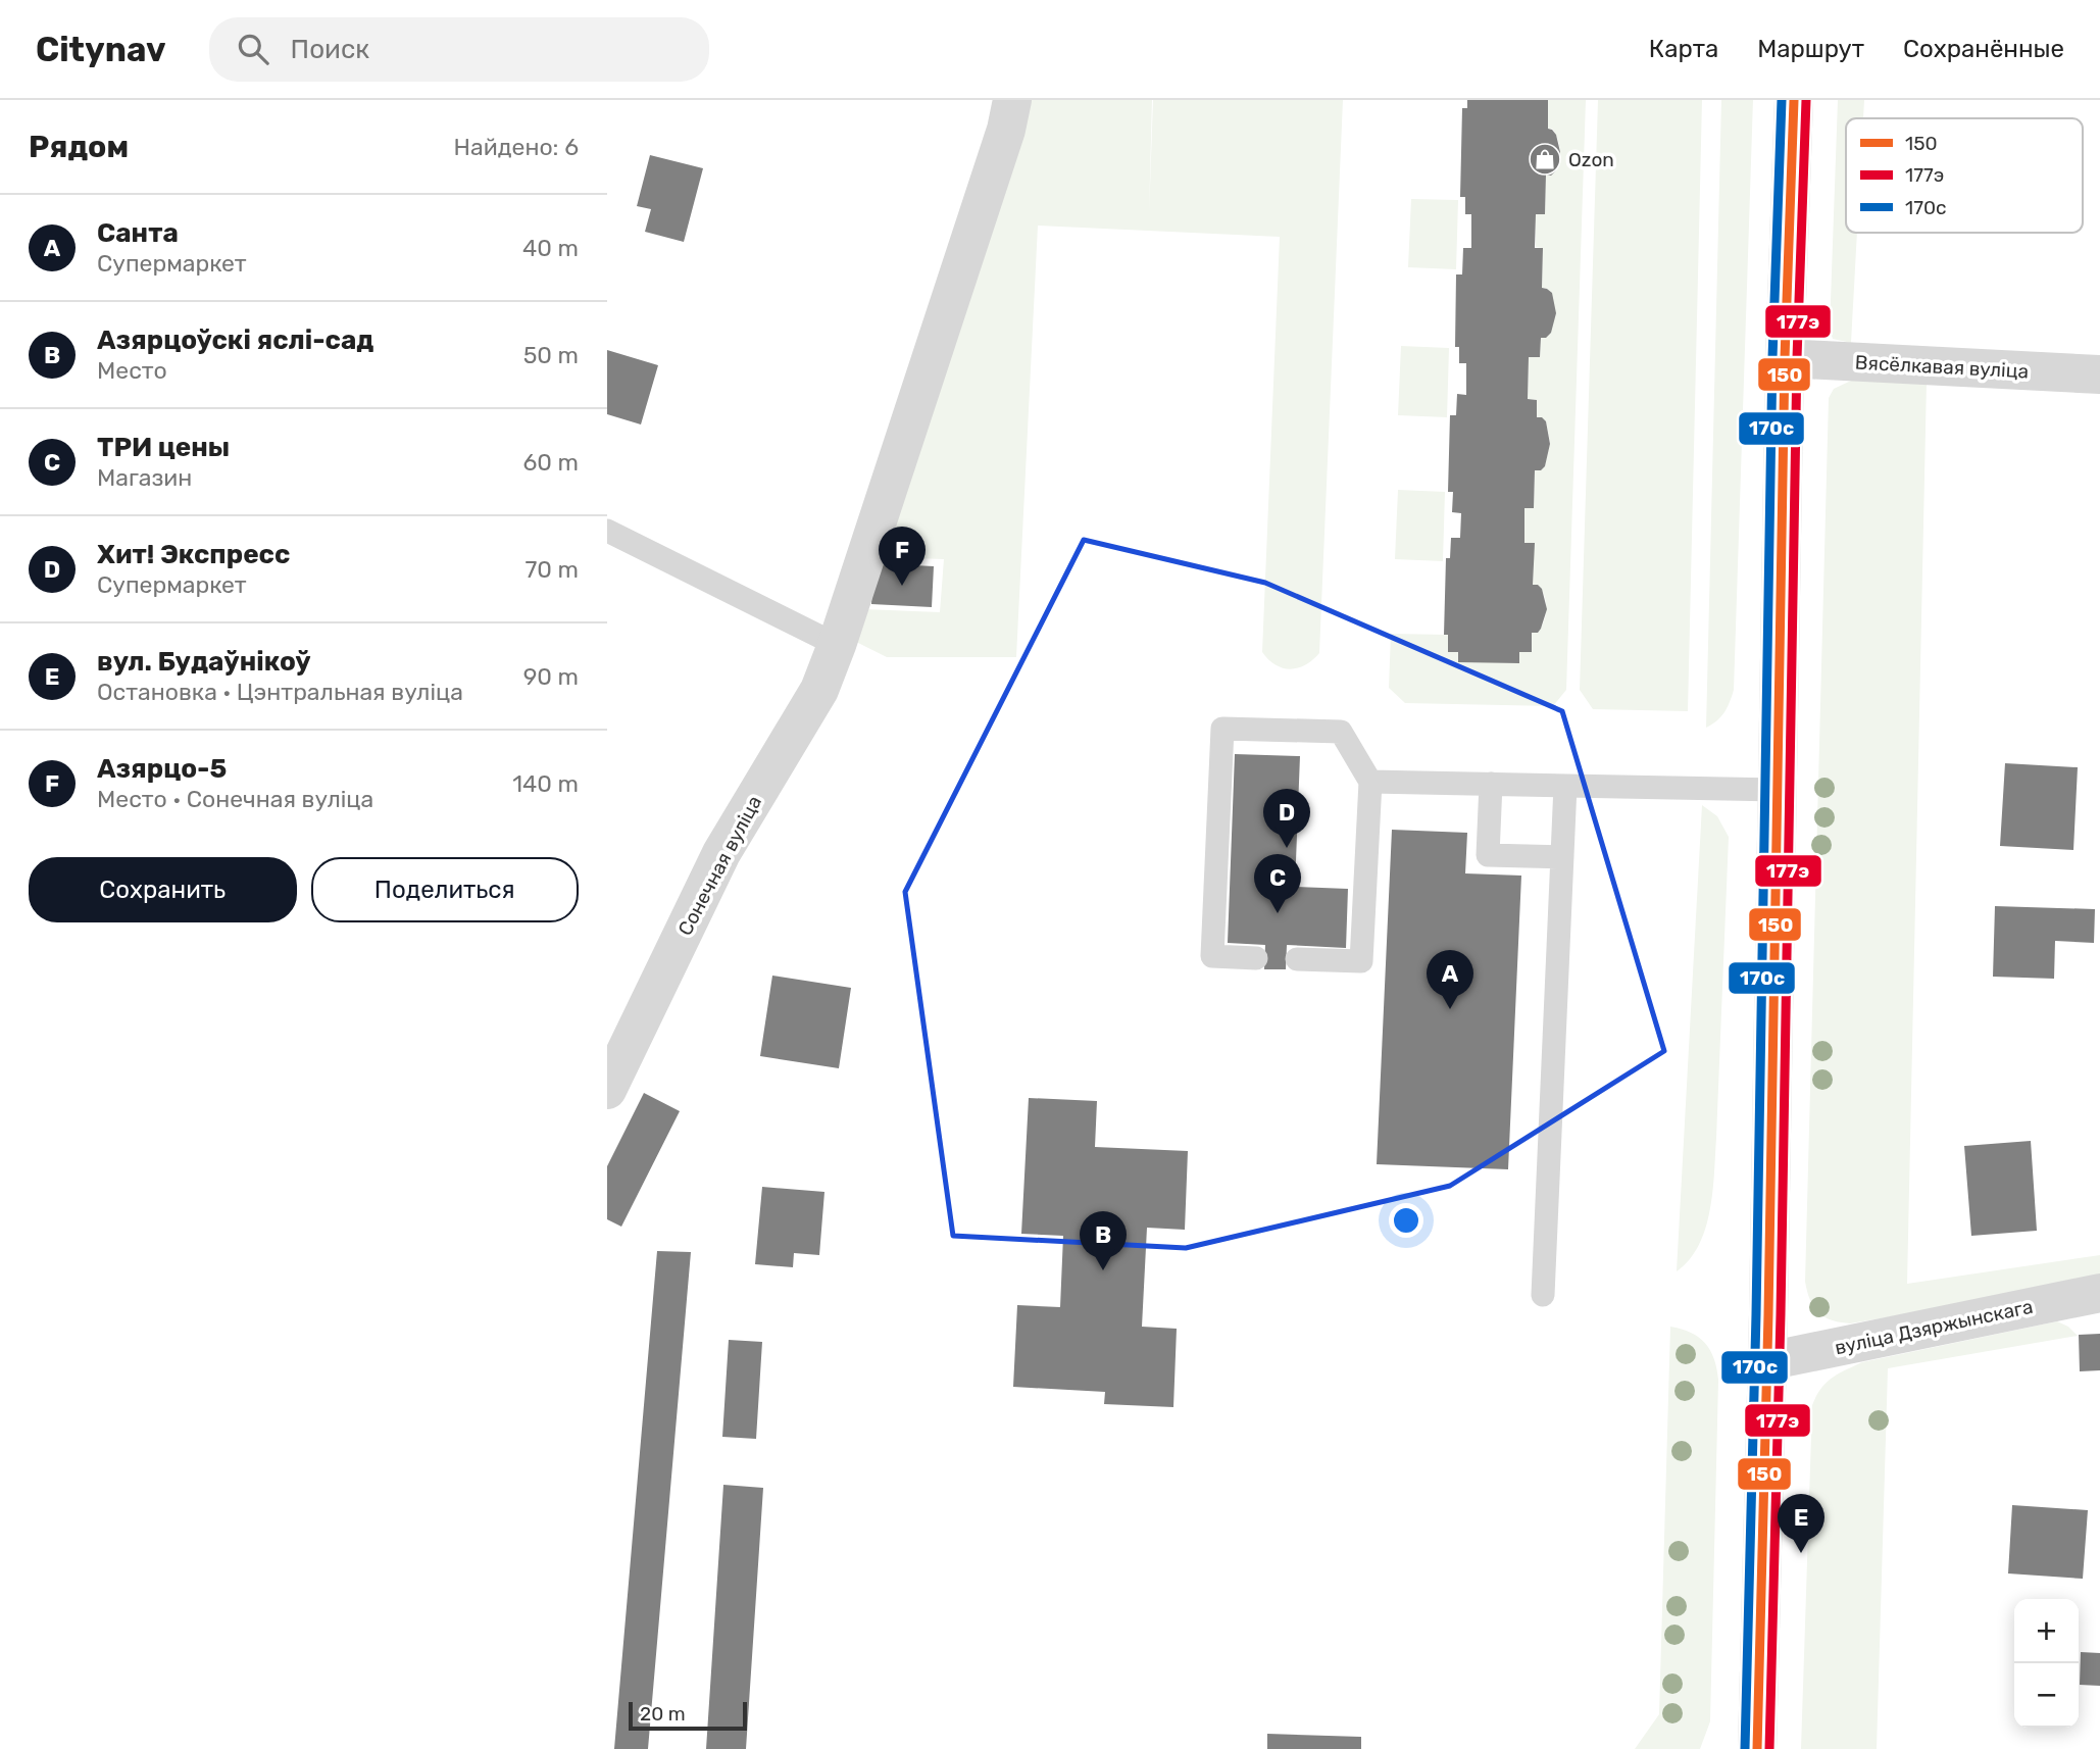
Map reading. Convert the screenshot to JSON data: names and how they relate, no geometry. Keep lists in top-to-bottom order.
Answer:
{
  "streets": {
    "street": ["Вясёлкавая вуліца", "Сонечная вуліца", "вуліца Дзяржынскага"]
  },
  "places": {
    "shop": ["Ozon"]
  },
  "lines": ["transit line 150", "transit line 177э", "transit line 170с"],
  "legend": ["150", "177э", "170с"],
  "scale_bar": "20 m",
  "page": {
    "header": "Citynav",
    "search": "Поиск",
    "nav": ["Карта", "Маршрут", "Сохранённые"],
    "heading": ["Рядом", "Найдено: 6"],
    "list": [
      {
        "mark": "A",
        "name": "Санта",
        "note": "Супермаркет",
        "value": "40 m"
      },
      {
        "mark": "B",
        "name": "Азярцоўскі яслі-сад",
        "note": "Место",
        "value": "50 m"
      },
      {
        "mark": "C",
        "name": "ТРИ цены",
        "note": "Магазин",
        "value": "60 m"
      },
      {
        "mark": "D",
        "name": "Хит! Экспресс",
        "note": "Супермаркет",
        "value": "70 m"
      },
      {
        "mark": "E",
        "name": "вул. Будаўнікоў",
        "note": "Остановка · Цэнтральная вуліца",
        "value": "90 m"
      },
      {
        "mark": "F",
        "name": "Азярцо-5",
        "note": "Место · Сонечная вуліца",
        "value": "140 m"
      }
    ],
    "pins": [
      "F",
      "D",
      "C",
      "A",
      "B",
      "E"
    ],
    "buttons": ["Сохранить", "Поделиться"],
    "map_buttons": ["+", "−"],
    "scale": "20 m"
  }
}
